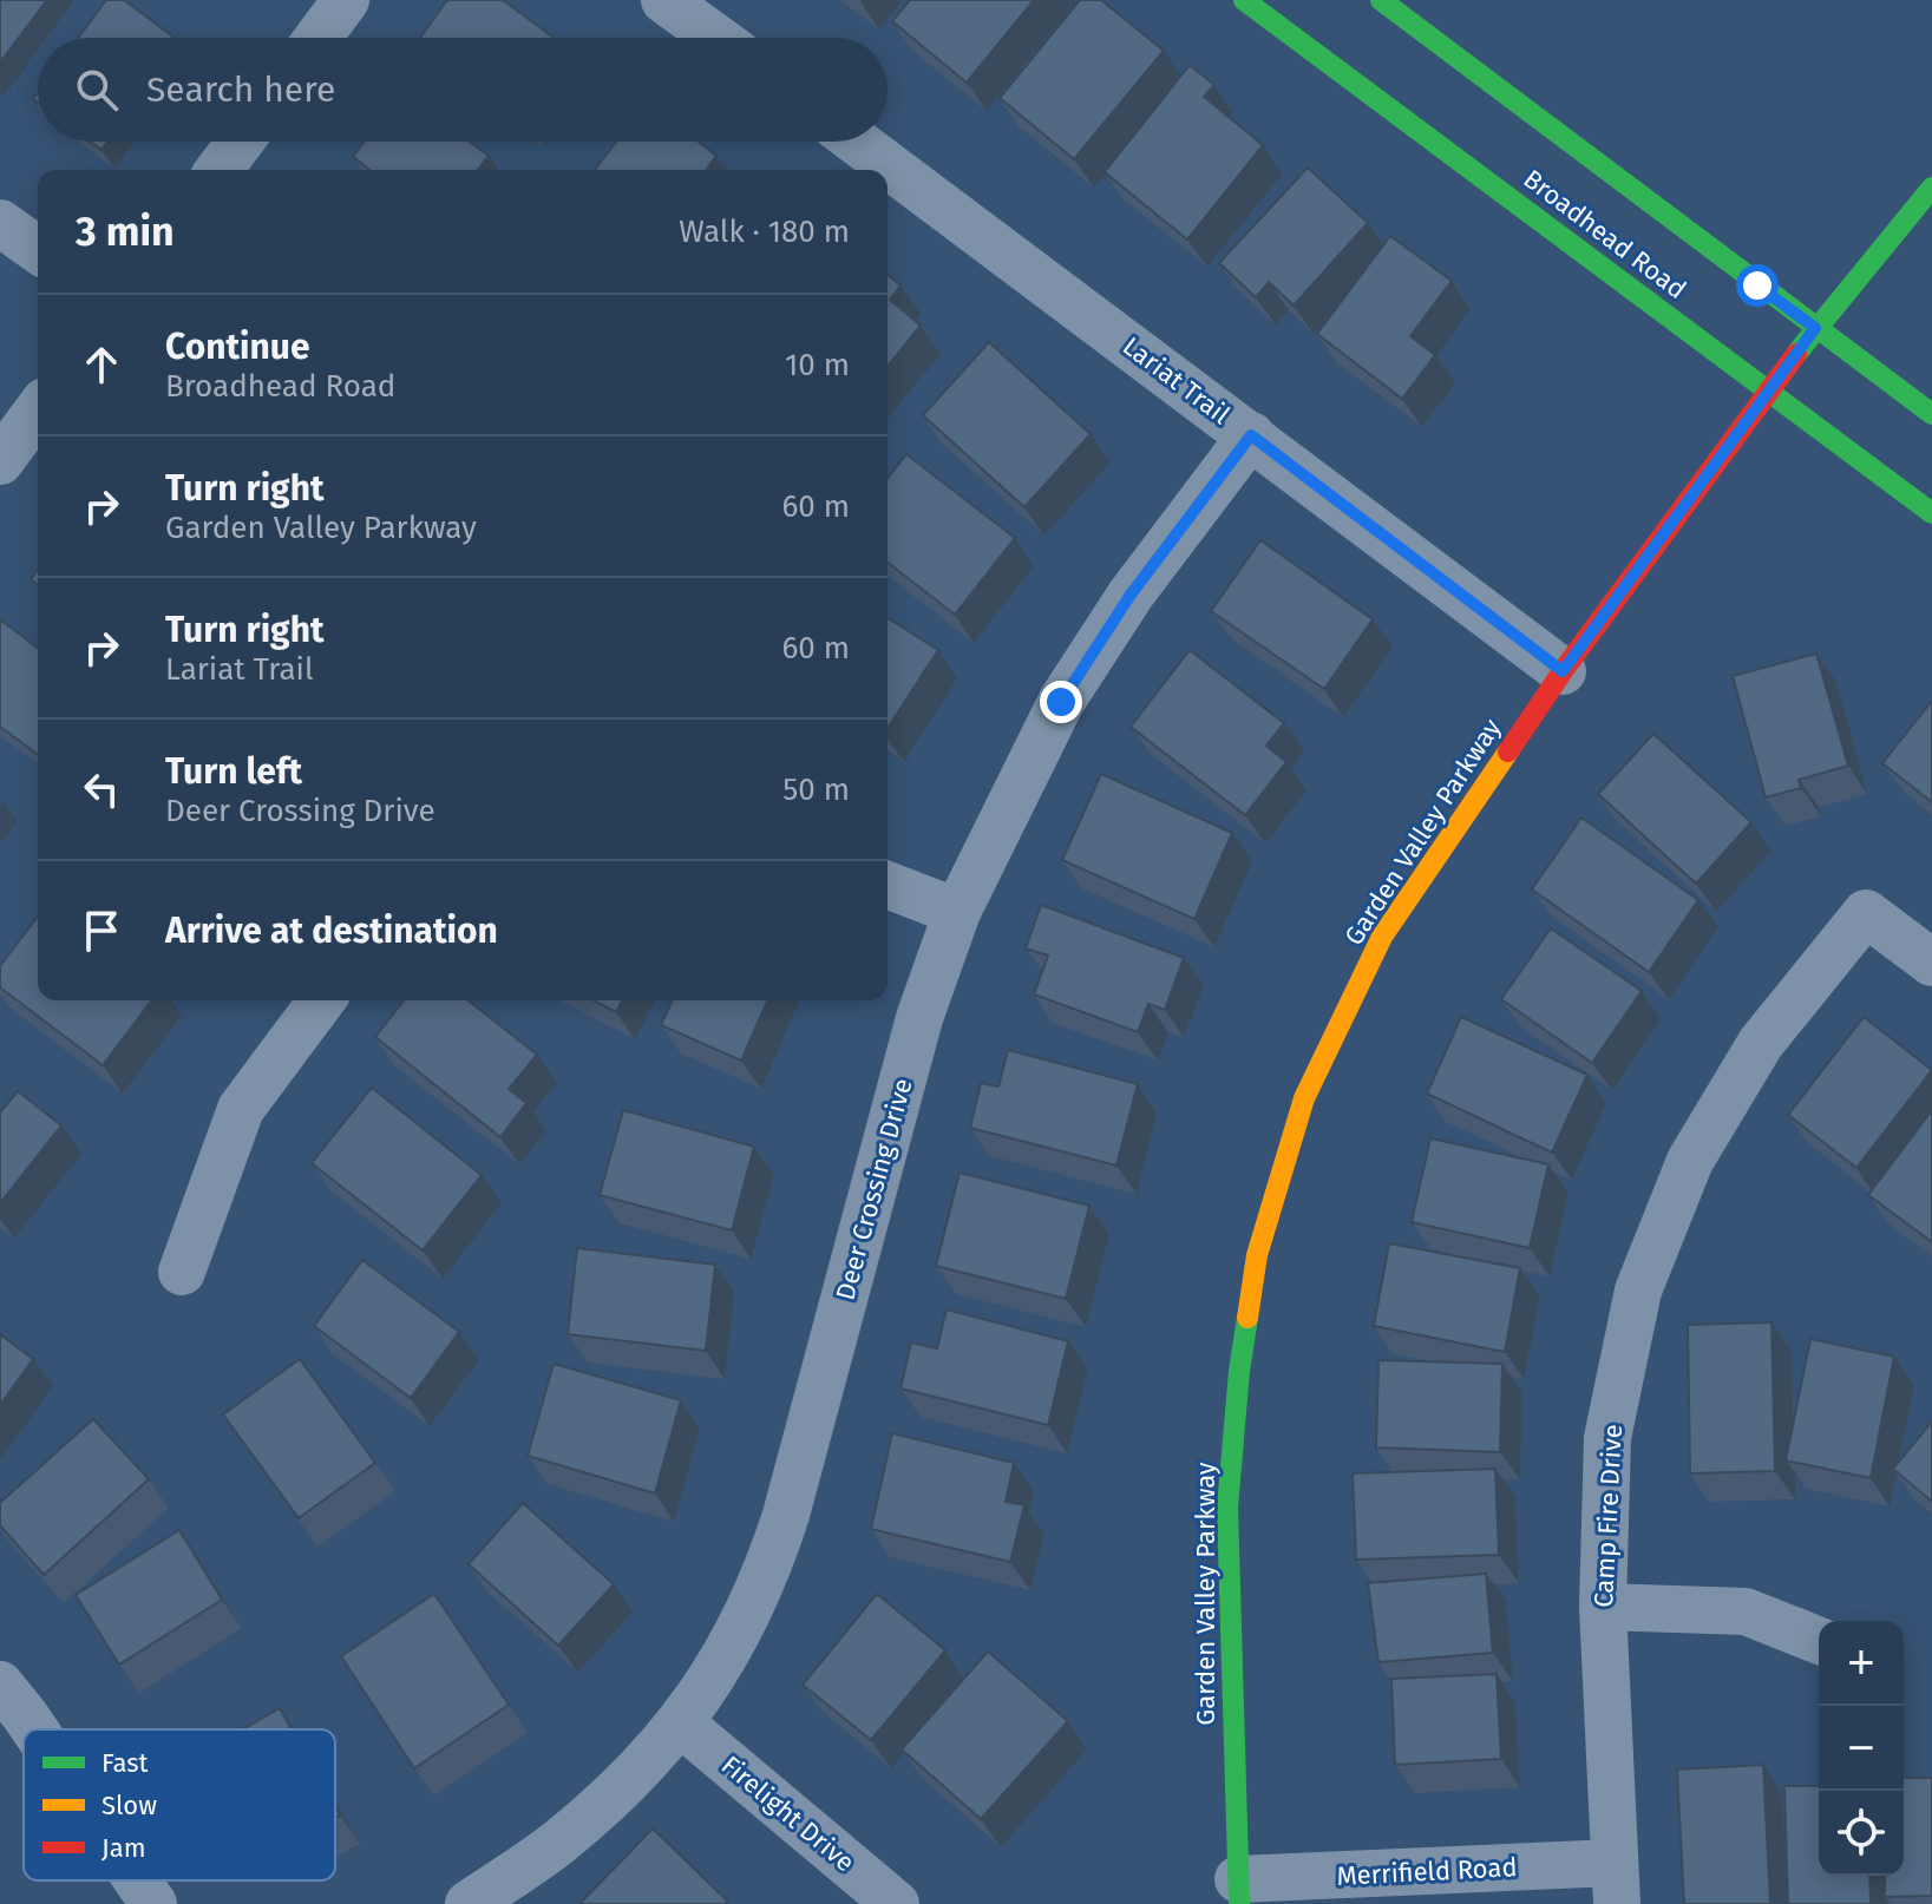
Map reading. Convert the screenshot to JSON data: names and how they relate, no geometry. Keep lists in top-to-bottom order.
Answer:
{
  "streets": {
    "street": [
      "Broadhead Road",
      "Lariat Trail",
      "Garden Valley Parkway",
      "Deer Crossing Drive",
      "Camp Fire Drive",
      "Firelight Drive",
      "Merrifield Road"
    ]
  },
  "crossings": [
    ["Broadhead Road", "Garden Valley Parkway"],
    ["Lariat Trail", "Garden Valley Parkway"],
    ["Lariat Trail", "Deer Crossing Drive"],
    ["Garden Valley Parkway", "Merrifield Road"],
    ["Deer Crossing Drive", "Firelight Drive"],
    ["Camp Fire Drive", "Merrifield Road"]
  ],
  "legend": ["Fast", "Slow", "Jam"],
  "page": {
    "search": "Search here",
    "heading": ["3 min", "Walk · 180 m"],
    "list": [
      ["Continue", "Broadhead Road", "10 m"],
      ["Turn right", "Garden Valley Parkway", "60 m"],
      ["Turn right", "Lariat Trail", "60 m"],
      ["Turn left", "Deer Crossing Drive", "50 m"],
      "Arrive at destination"
    ],
    "map_buttons": ["+", "−"]
  }
}
